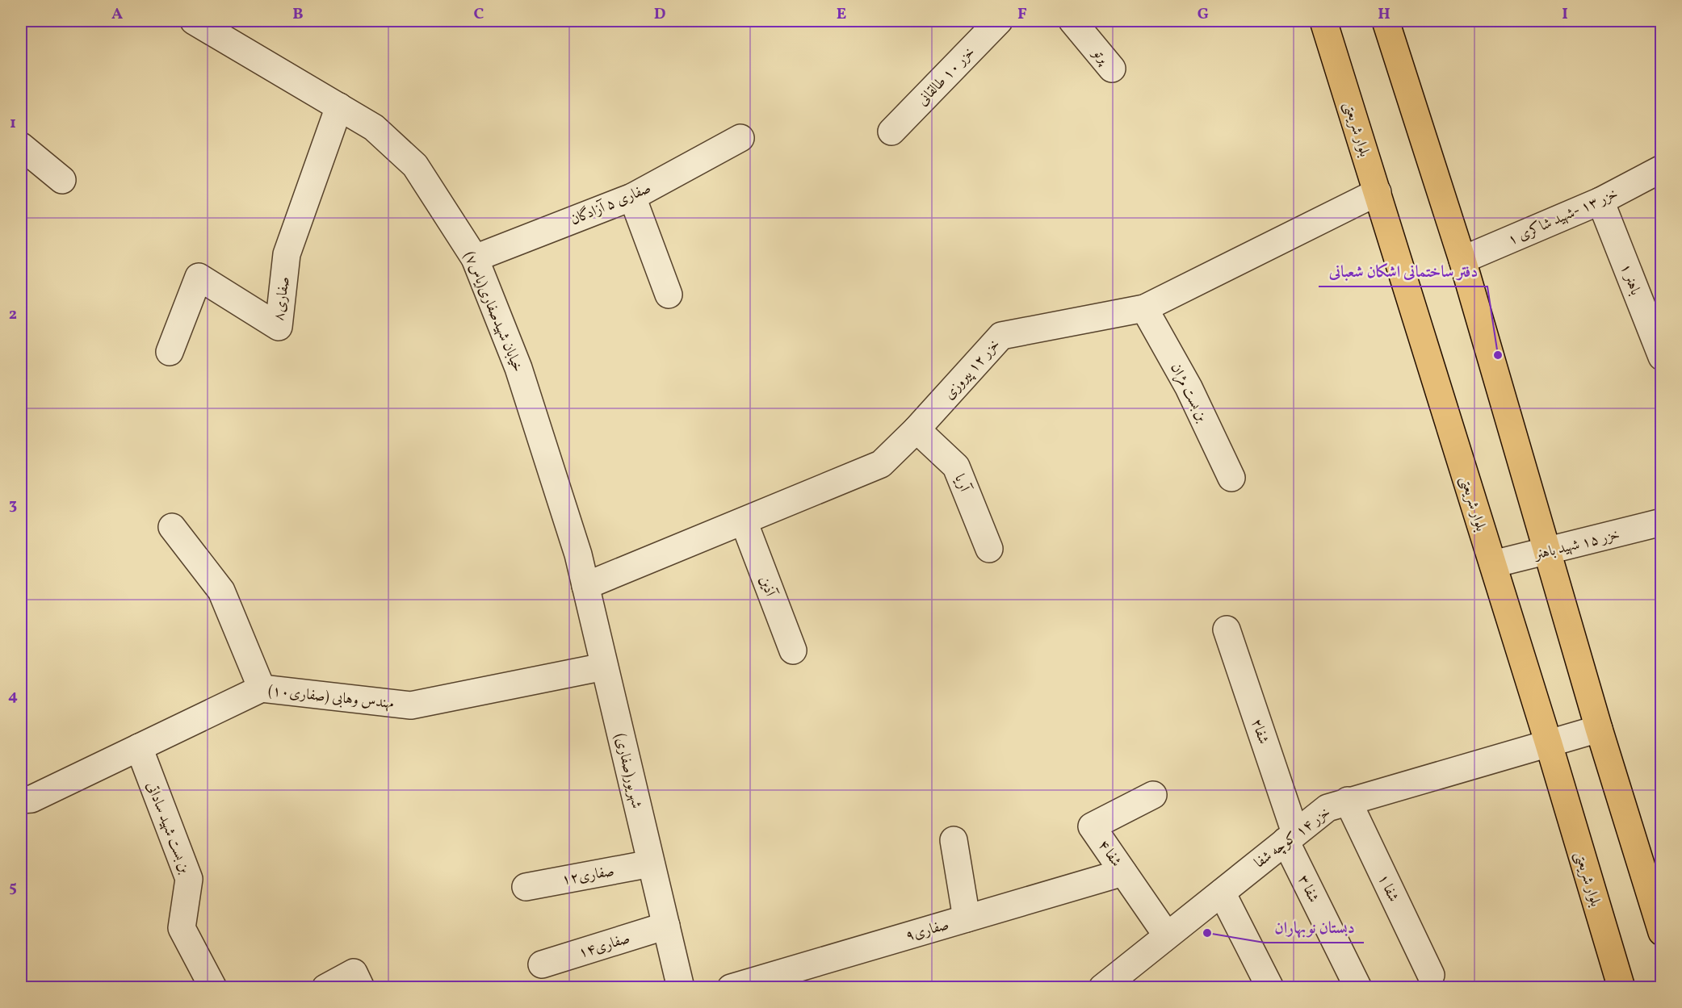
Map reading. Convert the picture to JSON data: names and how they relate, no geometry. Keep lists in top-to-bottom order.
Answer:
{
  "streets": {
    "main road": ["بلوار شریعتی"],
    "street": [
      "پرتو",
      "خزر ۱۰ طالقانی",
      "صفاری ۵ آزادگان",
      "خزر ۱۳ -شهید شاکری ۱",
      "باهنر ۱",
      "صفاری۸",
      "خیابان شهیدصفاری(یاس۷)",
      "خزر ۱۲ پیروزی",
      "بن بست مژان",
      "آریا",
      "خزر ۱۵ شهید باهنر",
      "آذین",
      "مهندس وهابی (صفاری۱۰)",
      "شفا۲",
      "شهریور(صفاری)",
      "بن بست شهید ساداتی",
      "خزر ۱۴ کوچه شفا",
      "شفا ۴",
      "صفاری۱۲",
      "شفا ۱",
      "شفا ۳",
      "صفاری۹",
      "صفاری۱۴"
    ]
  },
  "crossings": [
    ["بلوار شریعتی", "خزر ۱۲ پیروزی"],
    ["بلوار شریعتی", "خزر ۱۵ شهید باهنر"],
    ["بلوار شریعتی", "خزر ۱۴ کوچه شفا"],
    ["صفاری ۵ آزادگان", "خیابان شهیدصفاری(یاس۷)"],
    ["خزر ۱۳ -شهید شاکری ۱", "باهنر ۱"],
    ["صفاری۸", "خیابان شهیدصفاری(یاس۷)"],
    ["خیابان شهیدصفاری(یاس۷)", "شهریور(صفاری)"],
    ["خزر ۱۲ پیروزی", "بن بست مژان"],
    ["خزر ۱۲ پیروزی", "آریا"],
    ["خزر ۱۲ پیروزی", "آذین"],
    ["خزر ۱۲ پیروزی", "شهریور(صفاری)"],
    ["مهندس وهابی (صفاری۱۰)", "شهریور(صفاری)"],
    ["مهندس وهابی (صفاری۱۰)", "بن بست شهید ساداتی"],
    ["شفا۲", "خزر ۱۴ کوچه شفا"],
    ["شفا۲", "شفا ۳"],
    ["شهریور(صفاری)", "صفاری۱۲"],
    ["شهریور(صفاری)", "صفاری۱۴"],
    ["خزر ۱۴ کوچه شفا", "شفا ۴"],
    ["خزر ۱۴ کوچه شفا", "شفا ۱"],
    ["خزر ۱۴ کوچه شفا", "شفا ۳"],
    ["شفا ۴", "صفاری۹"]
  ],
  "places": ["دفتر ساختمانی اشکان شعبانی", "دبستان نوبهاران"],
  "grid": {
    "columns": [
      "A",
      "B",
      "C",
      "D",
      "E",
      "F",
      "G",
      "H",
      "I"
    ],
    "rows": [
      "1",
      "2",
      "3",
      "4",
      "5"
    ]
  }
}
